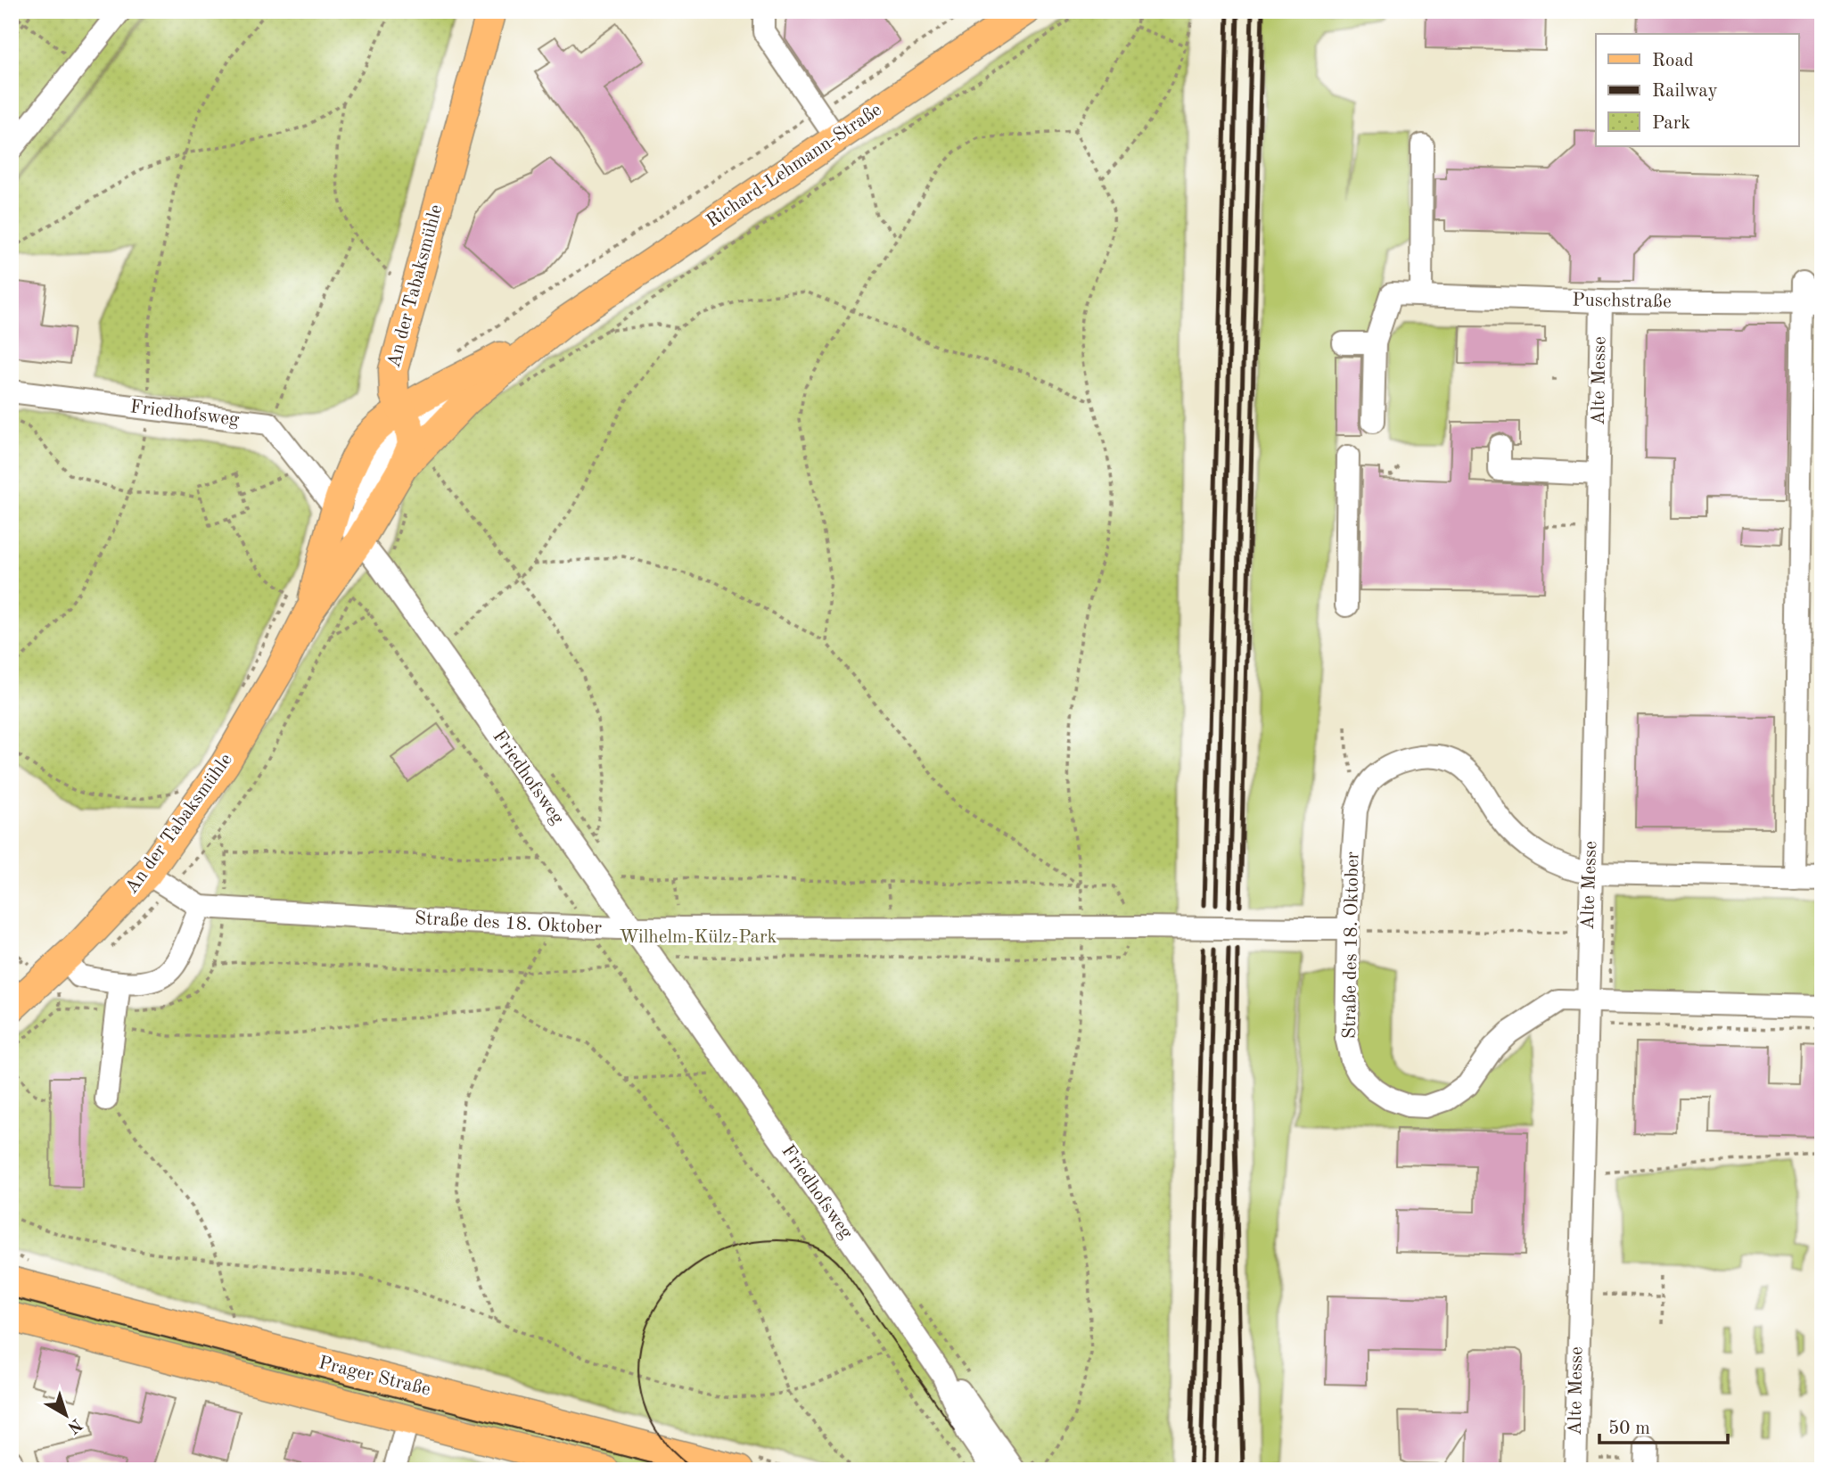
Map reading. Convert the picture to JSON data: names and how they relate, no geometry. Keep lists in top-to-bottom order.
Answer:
{
  "streets": {
    "main road": ["Richard-Lehmann-Straße", "An der Tabaksmühle", "Prager Straße"],
    "street": [
      "Puschstraße",
      "Alte Messe",
      "Friedhofsweg",
      "Straße des 18. Oktober"
    ]
  },
  "crossings": [
    ["Richard-Lehmann-Straße", "An der Tabaksmühle"],
    ["Richard-Lehmann-Straße", "Friedhofsweg"],
    ["An der Tabaksmühle", "Friedhofsweg"],
    ["An der Tabaksmühle", "Straße des 18. Oktober"],
    ["Puschstraße", "Alte Messe"],
    ["Alte Messe", "Straße des 18. Oktober"],
    ["Friedhofsweg", "Straße des 18. Oktober"]
  ],
  "parks": ["Wilhelm-Külz-Park"],
  "legend": ["Road", "Railway", "Park"],
  "scale_bar": "50 m",
  "north": "bottom right"
}
